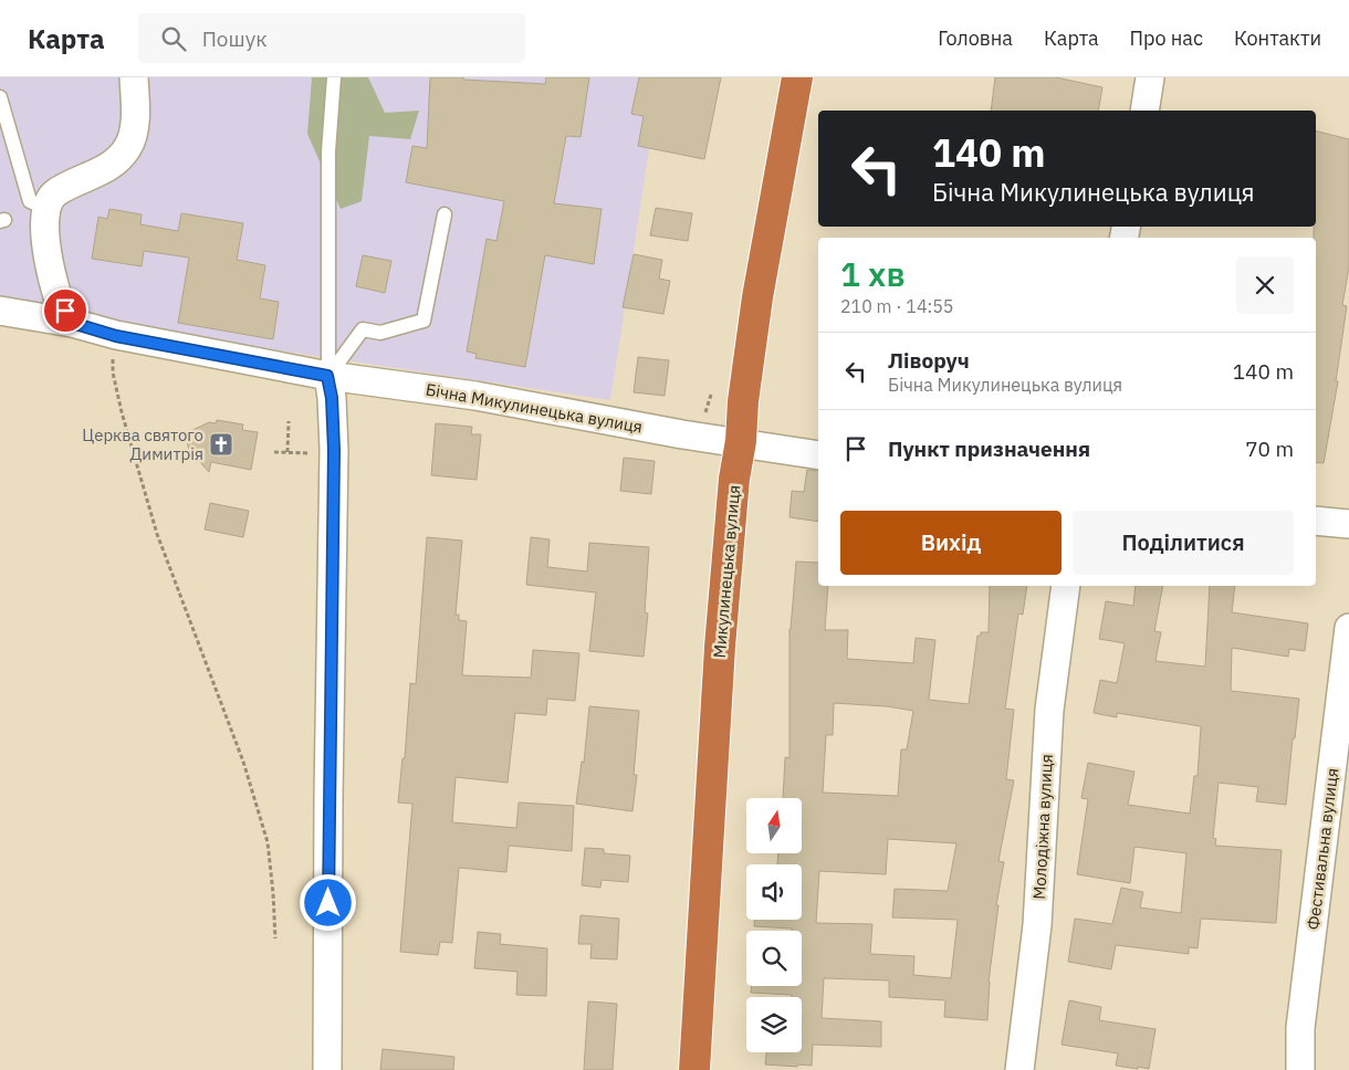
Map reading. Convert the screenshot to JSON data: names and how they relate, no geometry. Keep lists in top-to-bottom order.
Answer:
{
  "streets": {
    "highway": ["Микулинецька вулиця"],
    "street": ["Бічна Микулинецька вулиця", "Молодіжна вулиця", "Фестивальна вулиця"]
  },
  "crossings": [
    ["Бічна Микулинецька вулиця", "Микулинецька вулиця"]
  ],
  "places": {
    "church": ["Церква святого Димитрія"]
  },
  "north": "top",
  "page": {
    "header": "Карта",
    "search": "Пошук",
    "nav": [
      "Головна",
      "Карта",
      "Про нас",
      "Контакти"
    ],
    "turn": ["140 m", "Бічна Микулинецька вулиця"],
    "heading": ["1 хв", "210 m · 14:55"],
    "list": [
      {
        "name": "Ліворуч",
        "note": "Бічна Микулинецька вулиця",
        "value": "140 m"
      },
      {
        "name": "Пункт призначення",
        "value": "70 m"
      }
    ],
    "buttons": ["Вихід", "Поділитися"]
  }
}
